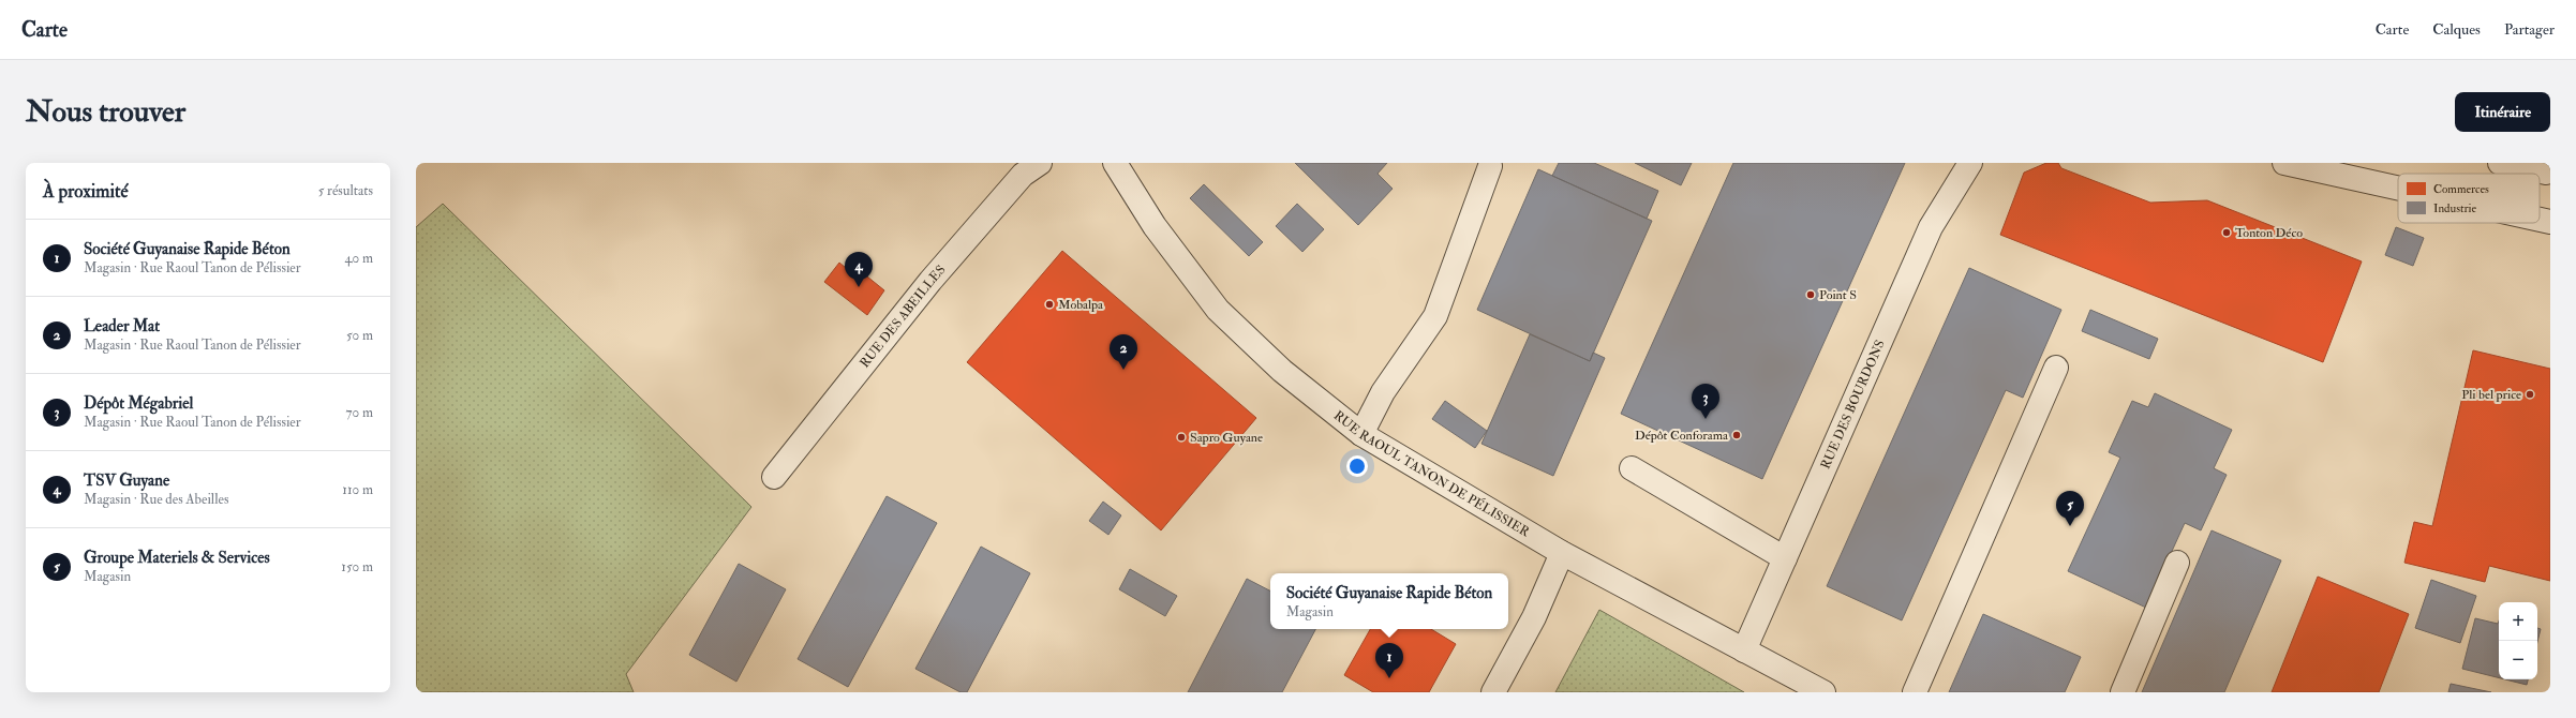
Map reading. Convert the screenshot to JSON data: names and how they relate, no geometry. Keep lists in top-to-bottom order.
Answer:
{
  "streets": {
    "street": ["RUE DES ABEILLES", "RUE DES BOURDONS", "RUE RAOUL TANON DE PÉLISSIER"]
  },
  "crossings": [
    ["RUE DES BOURDONS", "RUE RAOUL TANON DE PÉLISSIER"]
  ],
  "places": [
    "Tonton Déco",
    "Point S",
    "Mobalpa",
    "Pli bel price",
    "Dépôt Conforama",
    "Sapro Guyane"
  ],
  "legend": ["Commerces", "Industrie"],
  "page": {
    "header": "Carte",
    "nav": ["Carte", "Calques", "Partager"],
    "buttons": "Itinéraire",
    "title": "Nous trouver",
    "heading": ["À proximité", "5 résultats"],
    "list": [
      {
        "mark": "1",
        "name": "Société Guyanaise Rapide Béton",
        "note": "Magasin · Rue Raoul Tanon de Pélissier",
        "value": "40 m"
      },
      {
        "mark": "2",
        "name": "Leader Mat",
        "note": "Magasin · Rue Raoul Tanon de Pélissier",
        "value": "50 m"
      },
      {
        "mark": "3",
        "name": "Dépôt Mégabriel",
        "note": "Magasin · Rue Raoul Tanon de Pélissier",
        "value": "70 m"
      },
      {
        "mark": "4",
        "name": "TSV Guyane",
        "note": "Magasin · Rue des Abeilles",
        "value": "110 m"
      },
      {
        "mark": "5",
        "name": "Groupe Materiels & Services",
        "note": "Magasin",
        "value": "150 m"
      }
    ],
    "pins": [
      "4",
      "2",
      "3",
      "5",
      "1"
    ],
    "popup": ["Société Guyanaise Rapide Béton", "Magasin"],
    "map_buttons": ["+", "−"]
  }
}
